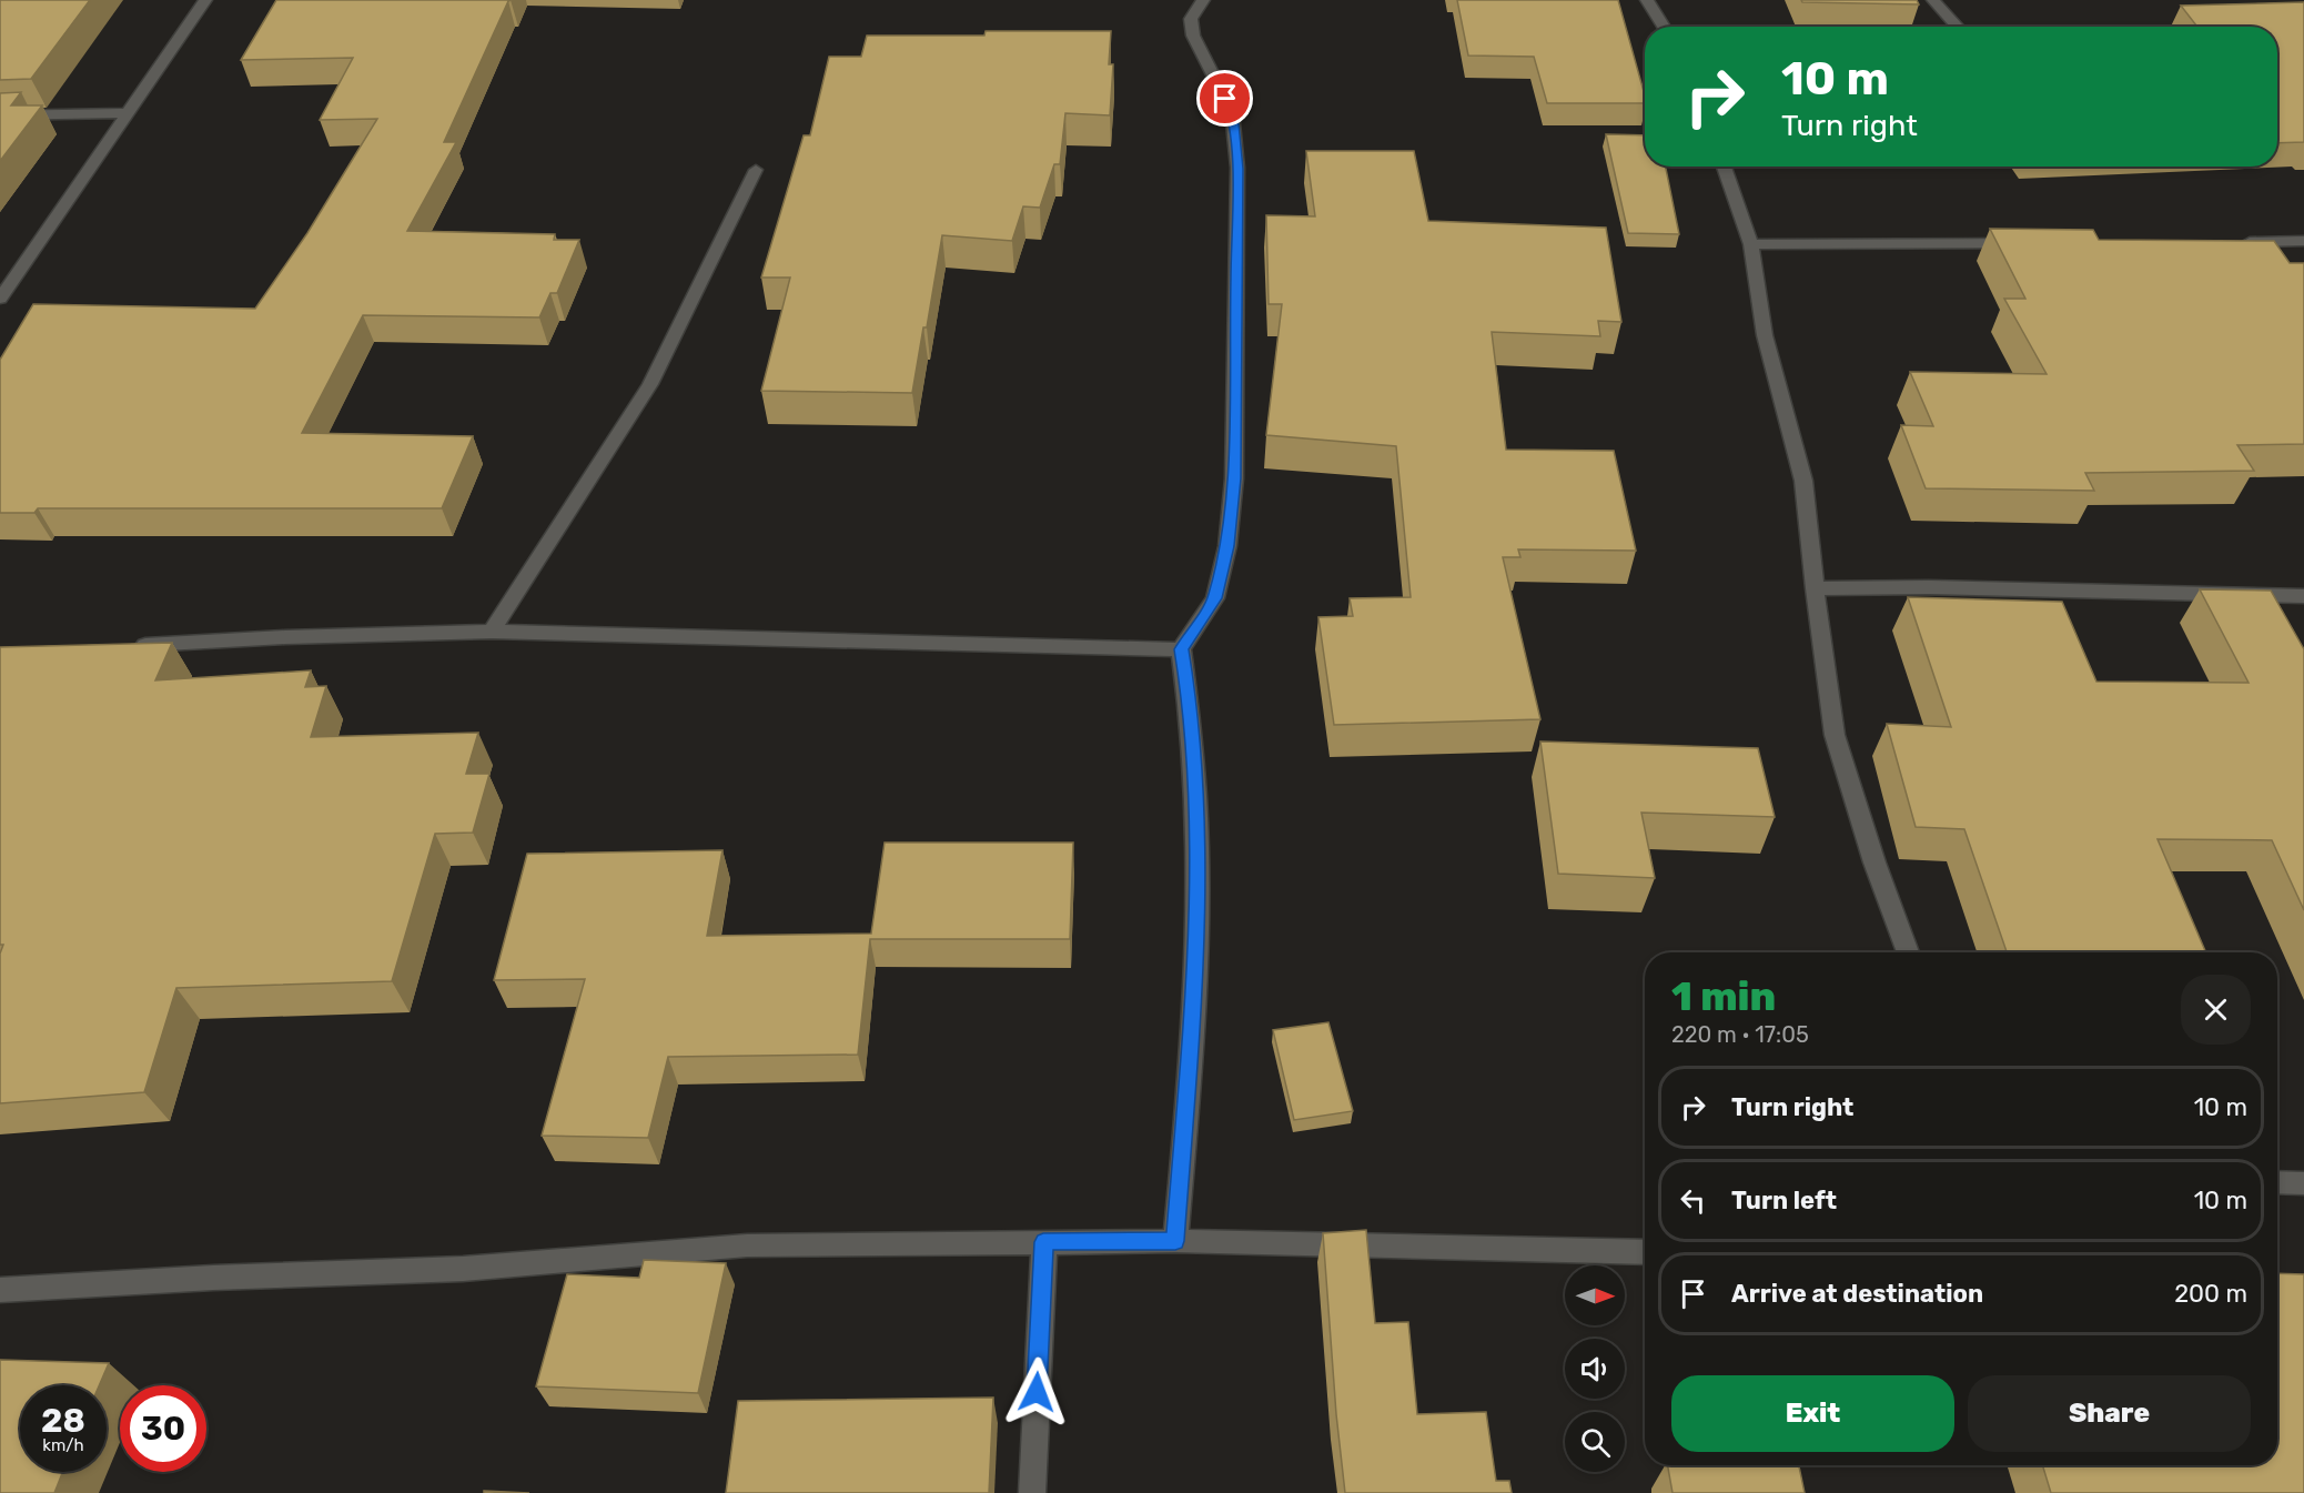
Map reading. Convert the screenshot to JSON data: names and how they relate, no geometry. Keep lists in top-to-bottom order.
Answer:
{
  "north": "right",
  "page": {
    "turn": ["10 m", "Turn right"],
    "heading": ["1 min", "220 m · 17:05"],
    "list": [
      {
        "name": "Turn right",
        "value": "10 m"
      },
      {
        "name": "Turn left",
        "value": "10 m"
      },
      {
        "name": "Arrive at destination",
        "value": "200 m"
      }
    ],
    "buttons": ["Exit", "Share"],
    "speed": "28 km/h",
    "limit": "30"
  }
}
